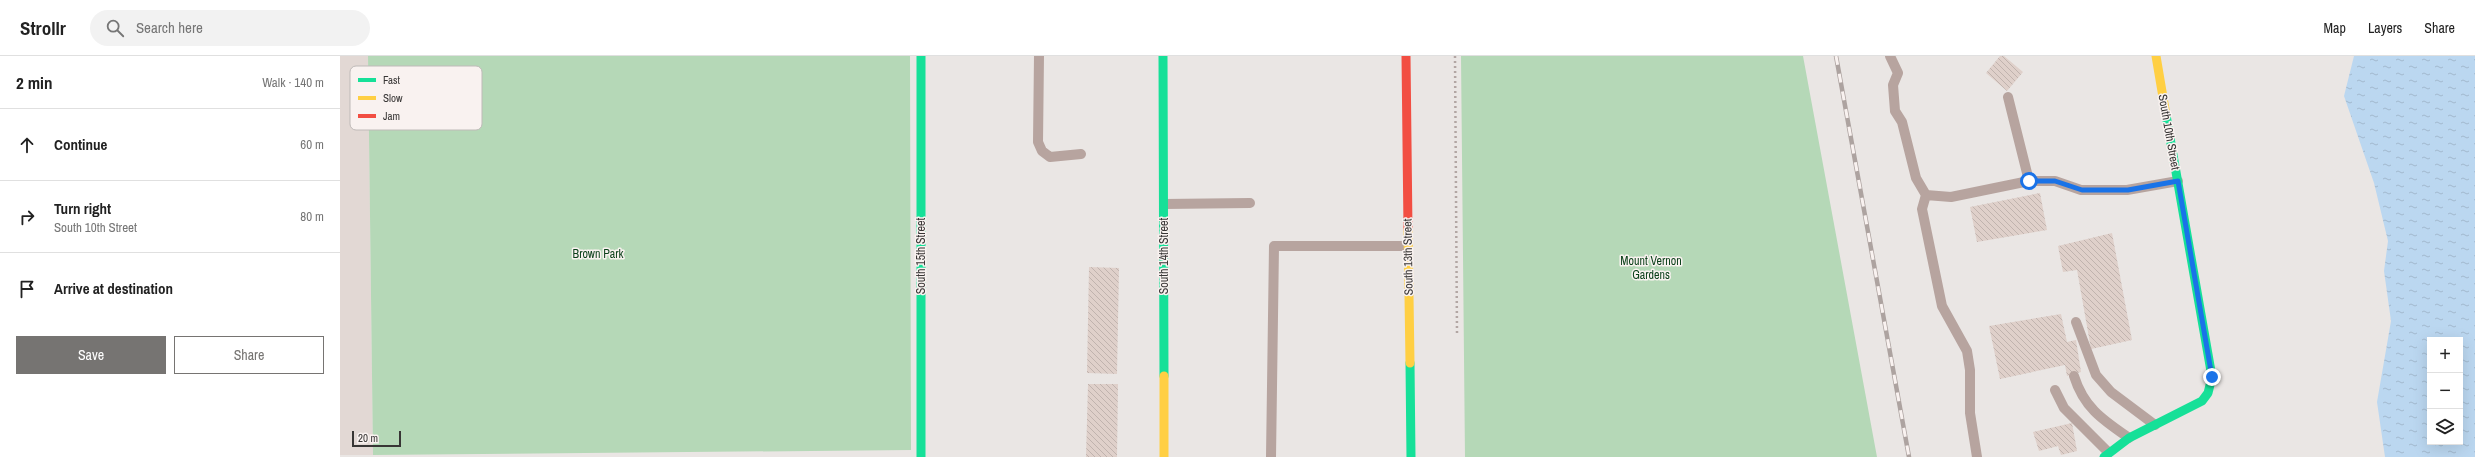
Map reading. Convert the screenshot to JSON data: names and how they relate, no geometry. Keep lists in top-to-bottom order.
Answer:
{
  "streets": {
    "street": [
      "South 10th Street",
      "South 15th Street",
      "South 14th Street",
      "South 13th Street"
    ]
  },
  "parks": ["Brown Park", "Mount Vernon Gardens"],
  "legend": ["Fast", "Slow", "Jam"],
  "scale_bar": "20 m",
  "page": {
    "header": "Strollr",
    "search": "Search here",
    "nav": ["Map", "Layers", "Share"],
    "heading": ["2 min", "Walk · 140 m"],
    "list": [
      ["Continue", "60 m"],
      ["Turn right", "South 10th Street", "80 m"],
      "Arrive at destination"
    ],
    "buttons": ["Save", "Share"],
    "map_buttons": ["+", "−"],
    "scale": "20 m"
  }
}
